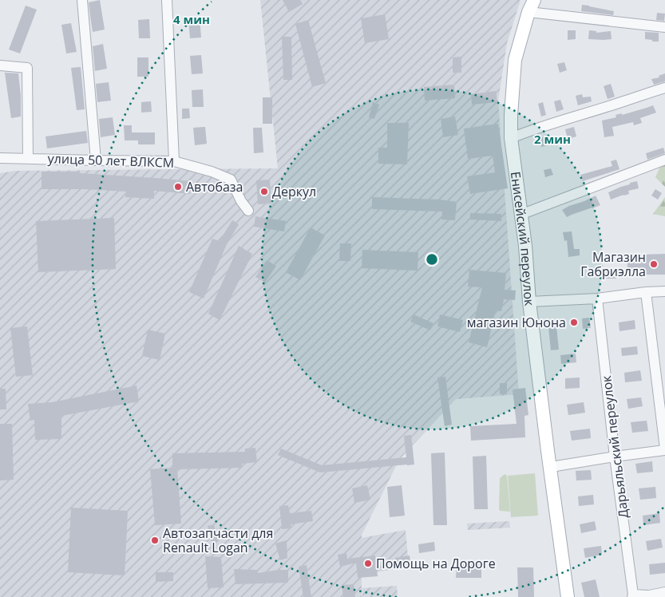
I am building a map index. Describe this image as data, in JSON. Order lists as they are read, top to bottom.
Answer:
{
  "streets": {
    "main road": ["Енисейский переулок"],
    "street": ["улица 50 лет ВЛКСМ", "Дарьяльский переулок"]
  },
  "places": [
    "Автобаза",
    "Деркул",
    "Магазин Габриэлла",
    "магазин Юнона",
    "Автозапчасти для Renault Logan",
    "Помощь на Дороге"
  ],
  "rings": ["4 мин", "2 мин"]
}
